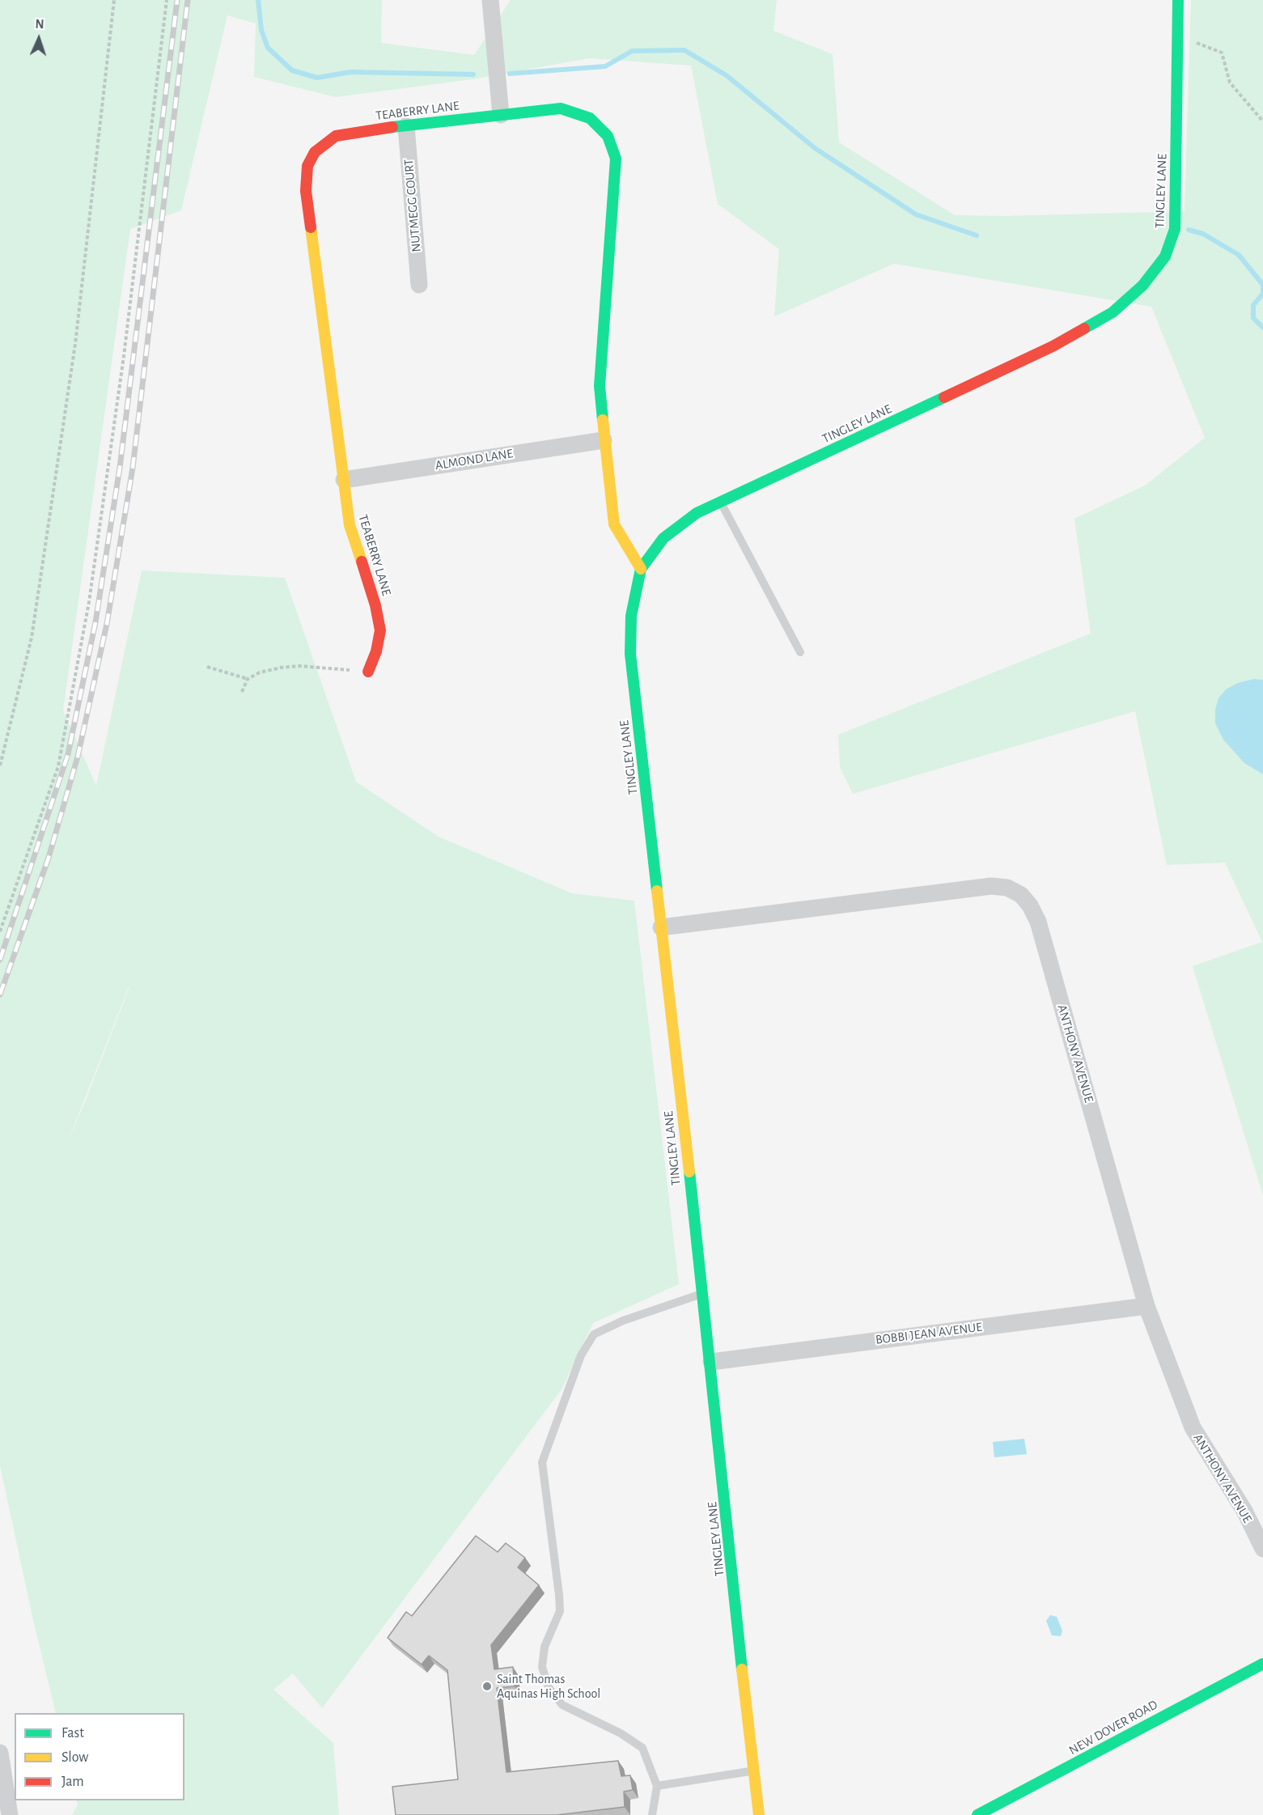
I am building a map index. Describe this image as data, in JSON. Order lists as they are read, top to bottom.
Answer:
{
  "streets": {
    "street": [
      "TEABERRY LANE",
      "TINGLEY LANE",
      "NUTMEGG COURT",
      "ALMOND LANE",
      "ANTHONY AVENUE",
      "BOBBI JEAN AVENUE",
      "NEW DOVER ROAD"
    ]
  },
  "crossings": [
    ["TEABERRY LANE", "TINGLEY LANE"],
    ["TEABERRY LANE", "NUTMEGG COURT"],
    ["TEABERRY LANE", "ALMOND LANE"],
    ["TINGLEY LANE", "ANTHONY AVENUE"],
    ["TINGLEY LANE", "BOBBI JEAN AVENUE"],
    ["ANTHONY AVENUE", "BOBBI JEAN AVENUE"]
  ],
  "places": ["Saint Thomas Aquinas High School"],
  "legend": ["Fast", "Slow", "Jam"],
  "north": "top"
}
